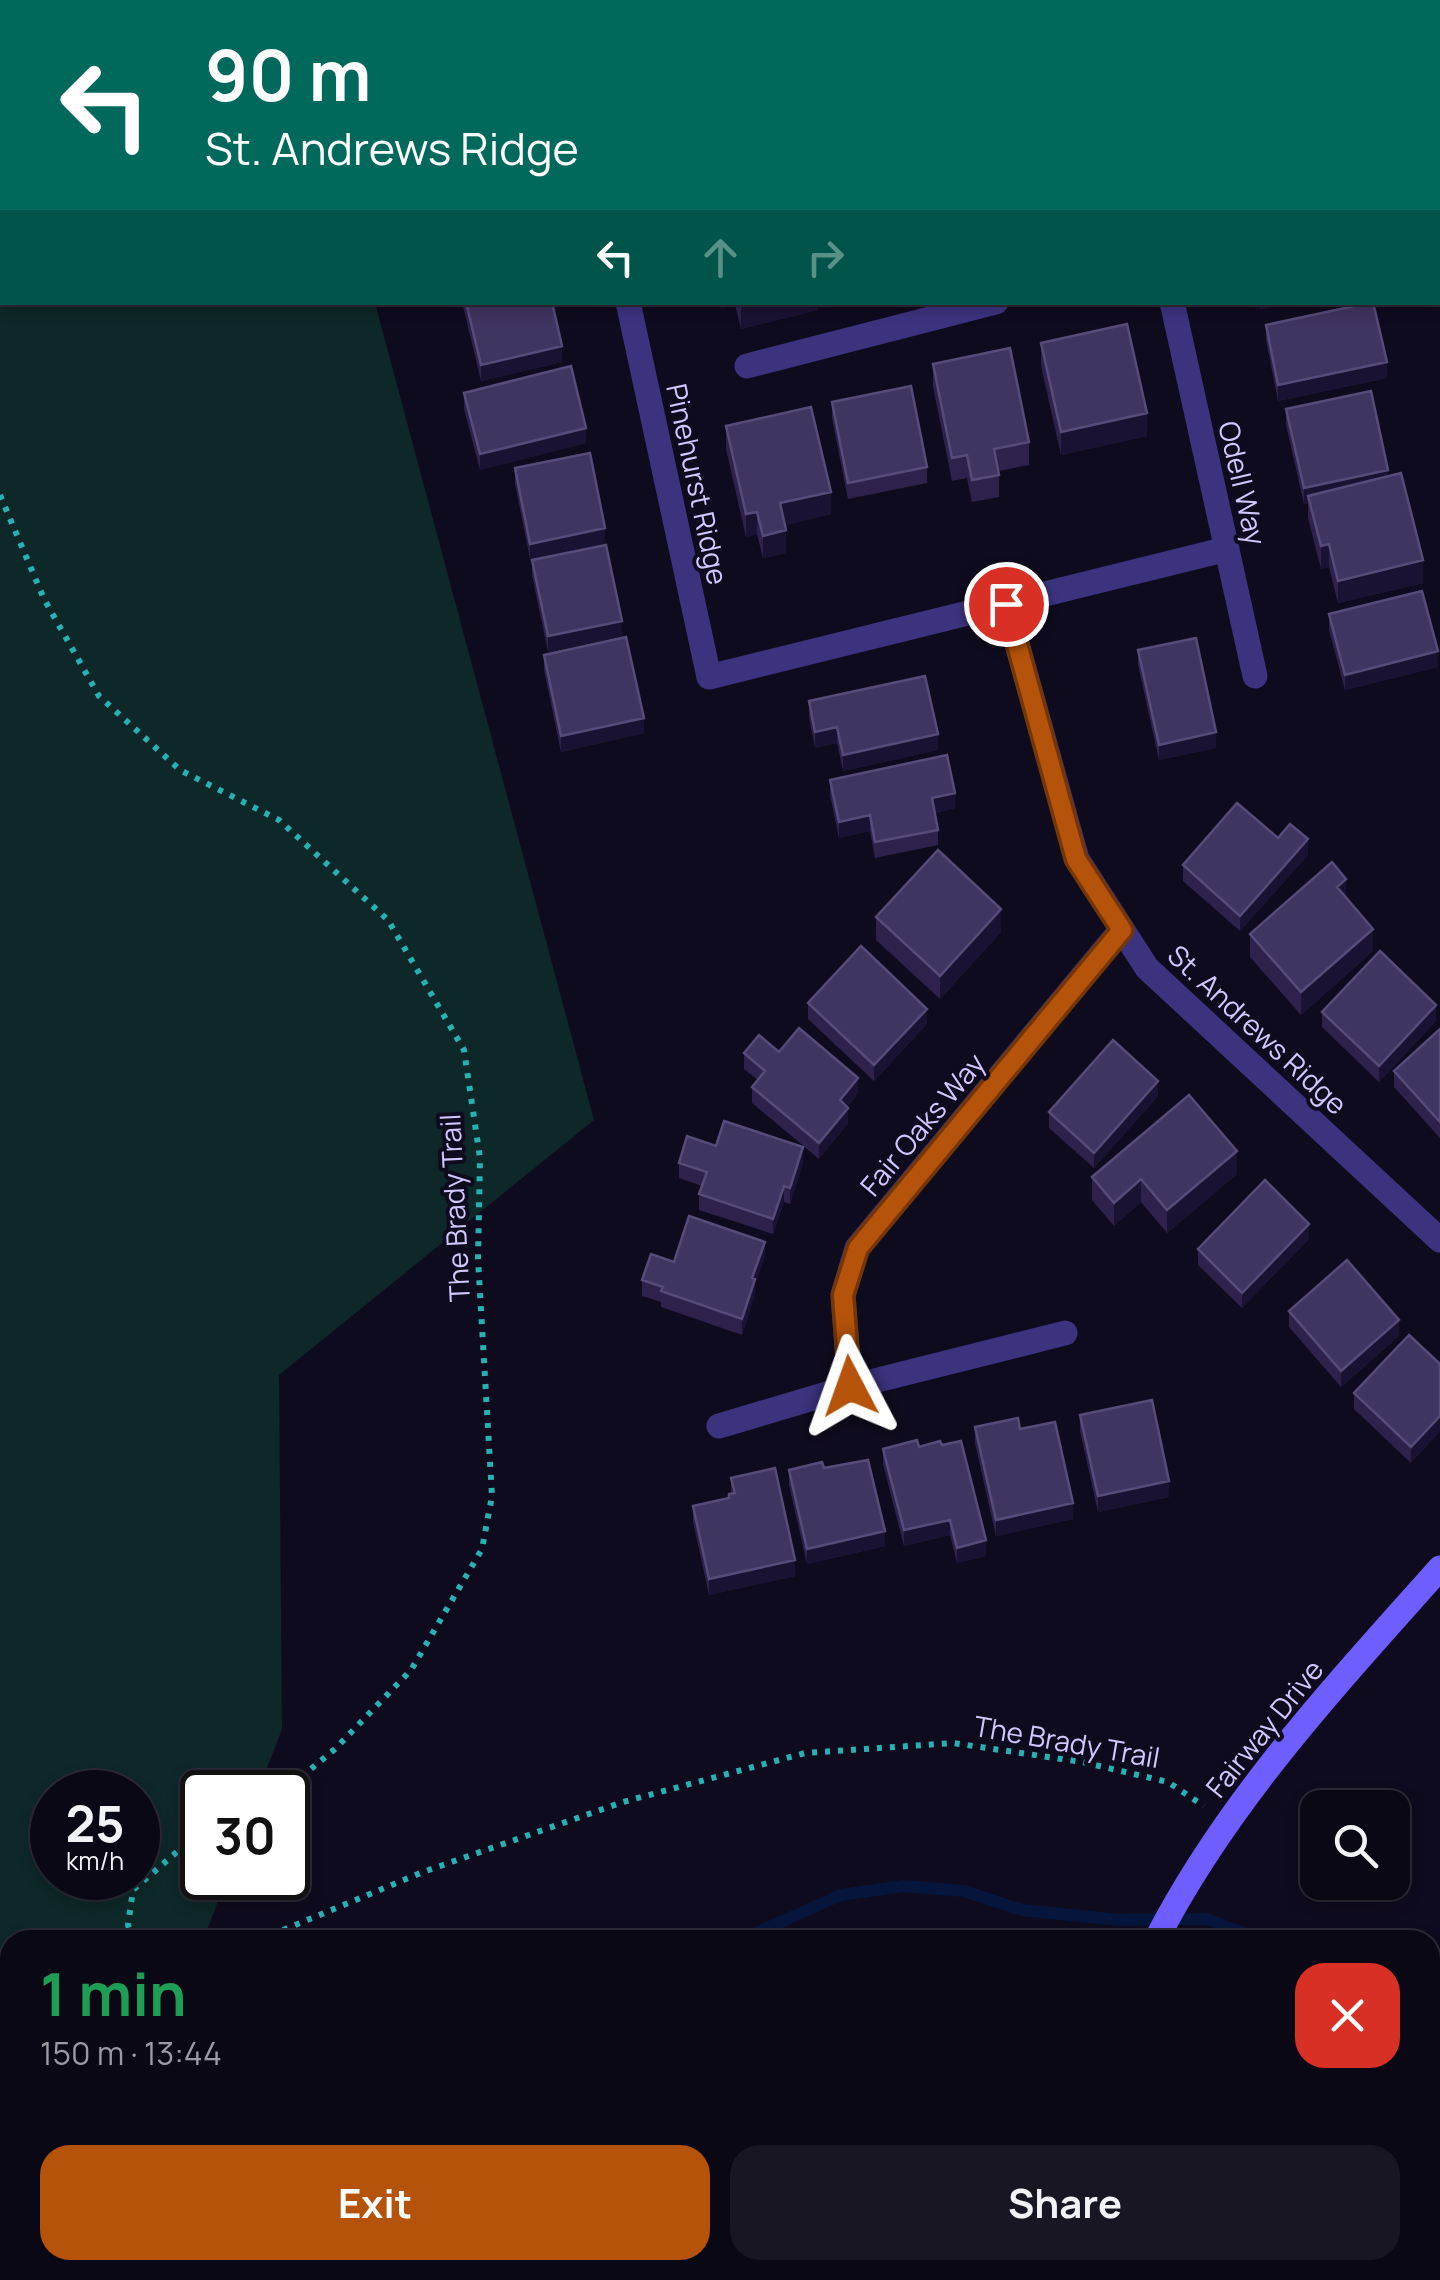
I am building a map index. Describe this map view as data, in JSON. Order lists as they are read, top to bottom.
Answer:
{
  "streets": {
    "street": [
      "Odell Way",
      "Pinehurst Ridge",
      "St. Andrews Ridge",
      "Fair Oaks Way",
      "Fairway Drive"
    ],
    "path": ["The Brady Trail"]
  },
  "crossings": [
    ["Pinehurst Ridge", "St. Andrews Ridge"],
    ["St. Andrews Ridge", "Fair Oaks Way"],
    ["The Brady Trail", "Fairway Drive"]
  ],
  "page": {
    "turn": ["90 m", "St. Andrews Ridge"],
    "speed": "25 km/h",
    "limit": "30",
    "heading": ["1 min", "150 m · 13:44"],
    "buttons": ["Exit", "Share"]
  }
}
